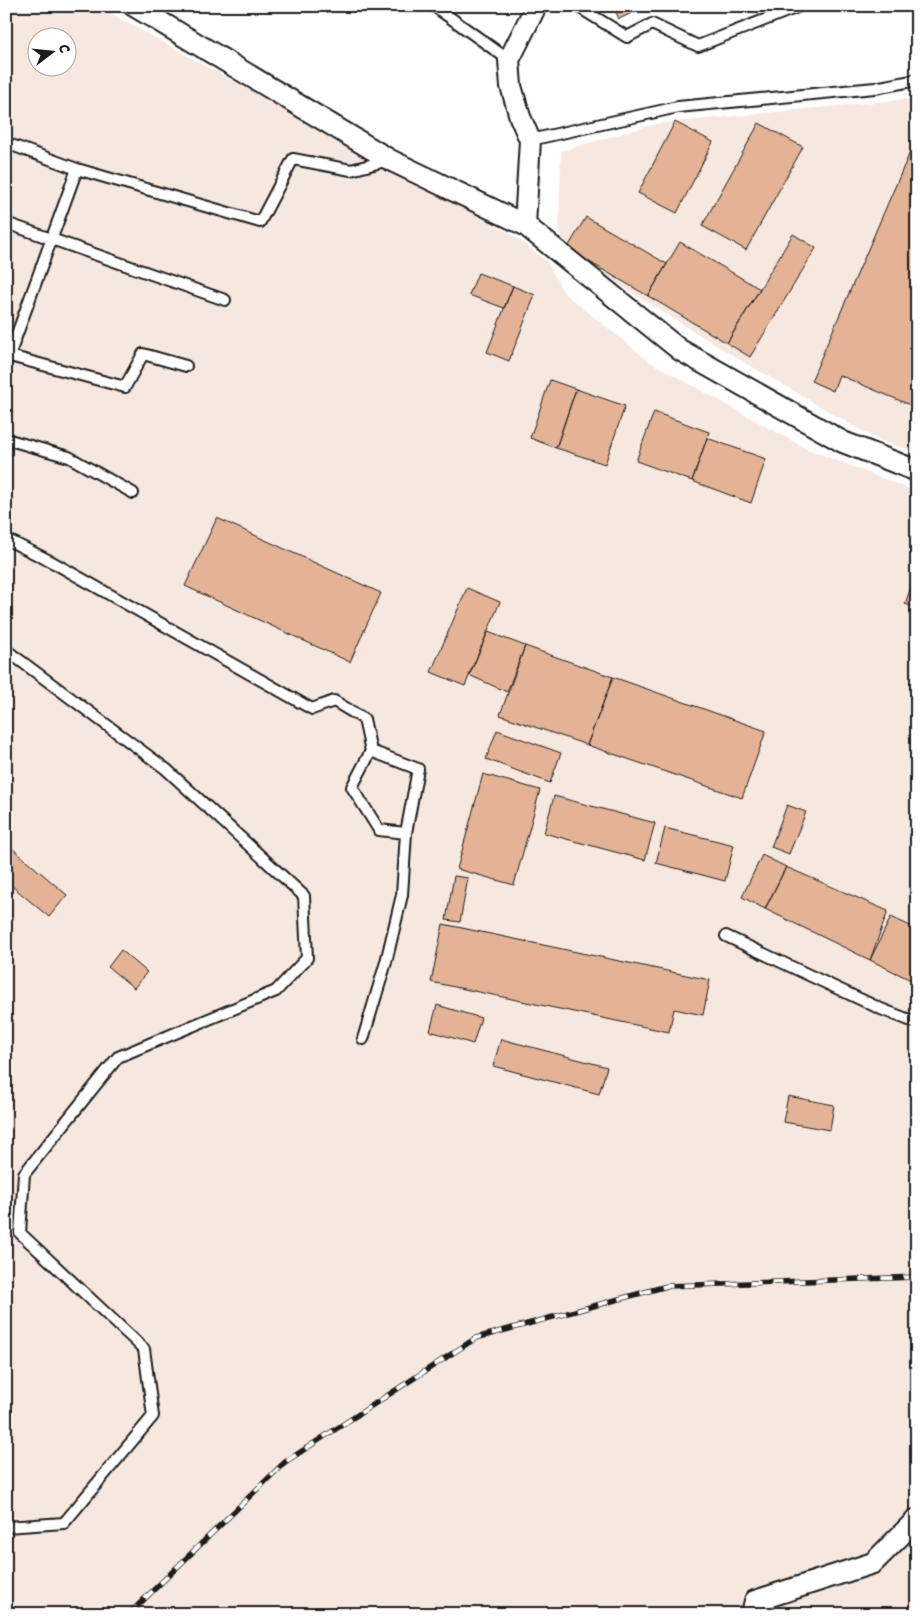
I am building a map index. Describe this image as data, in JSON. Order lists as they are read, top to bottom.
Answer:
{
  "north": "right"
}
